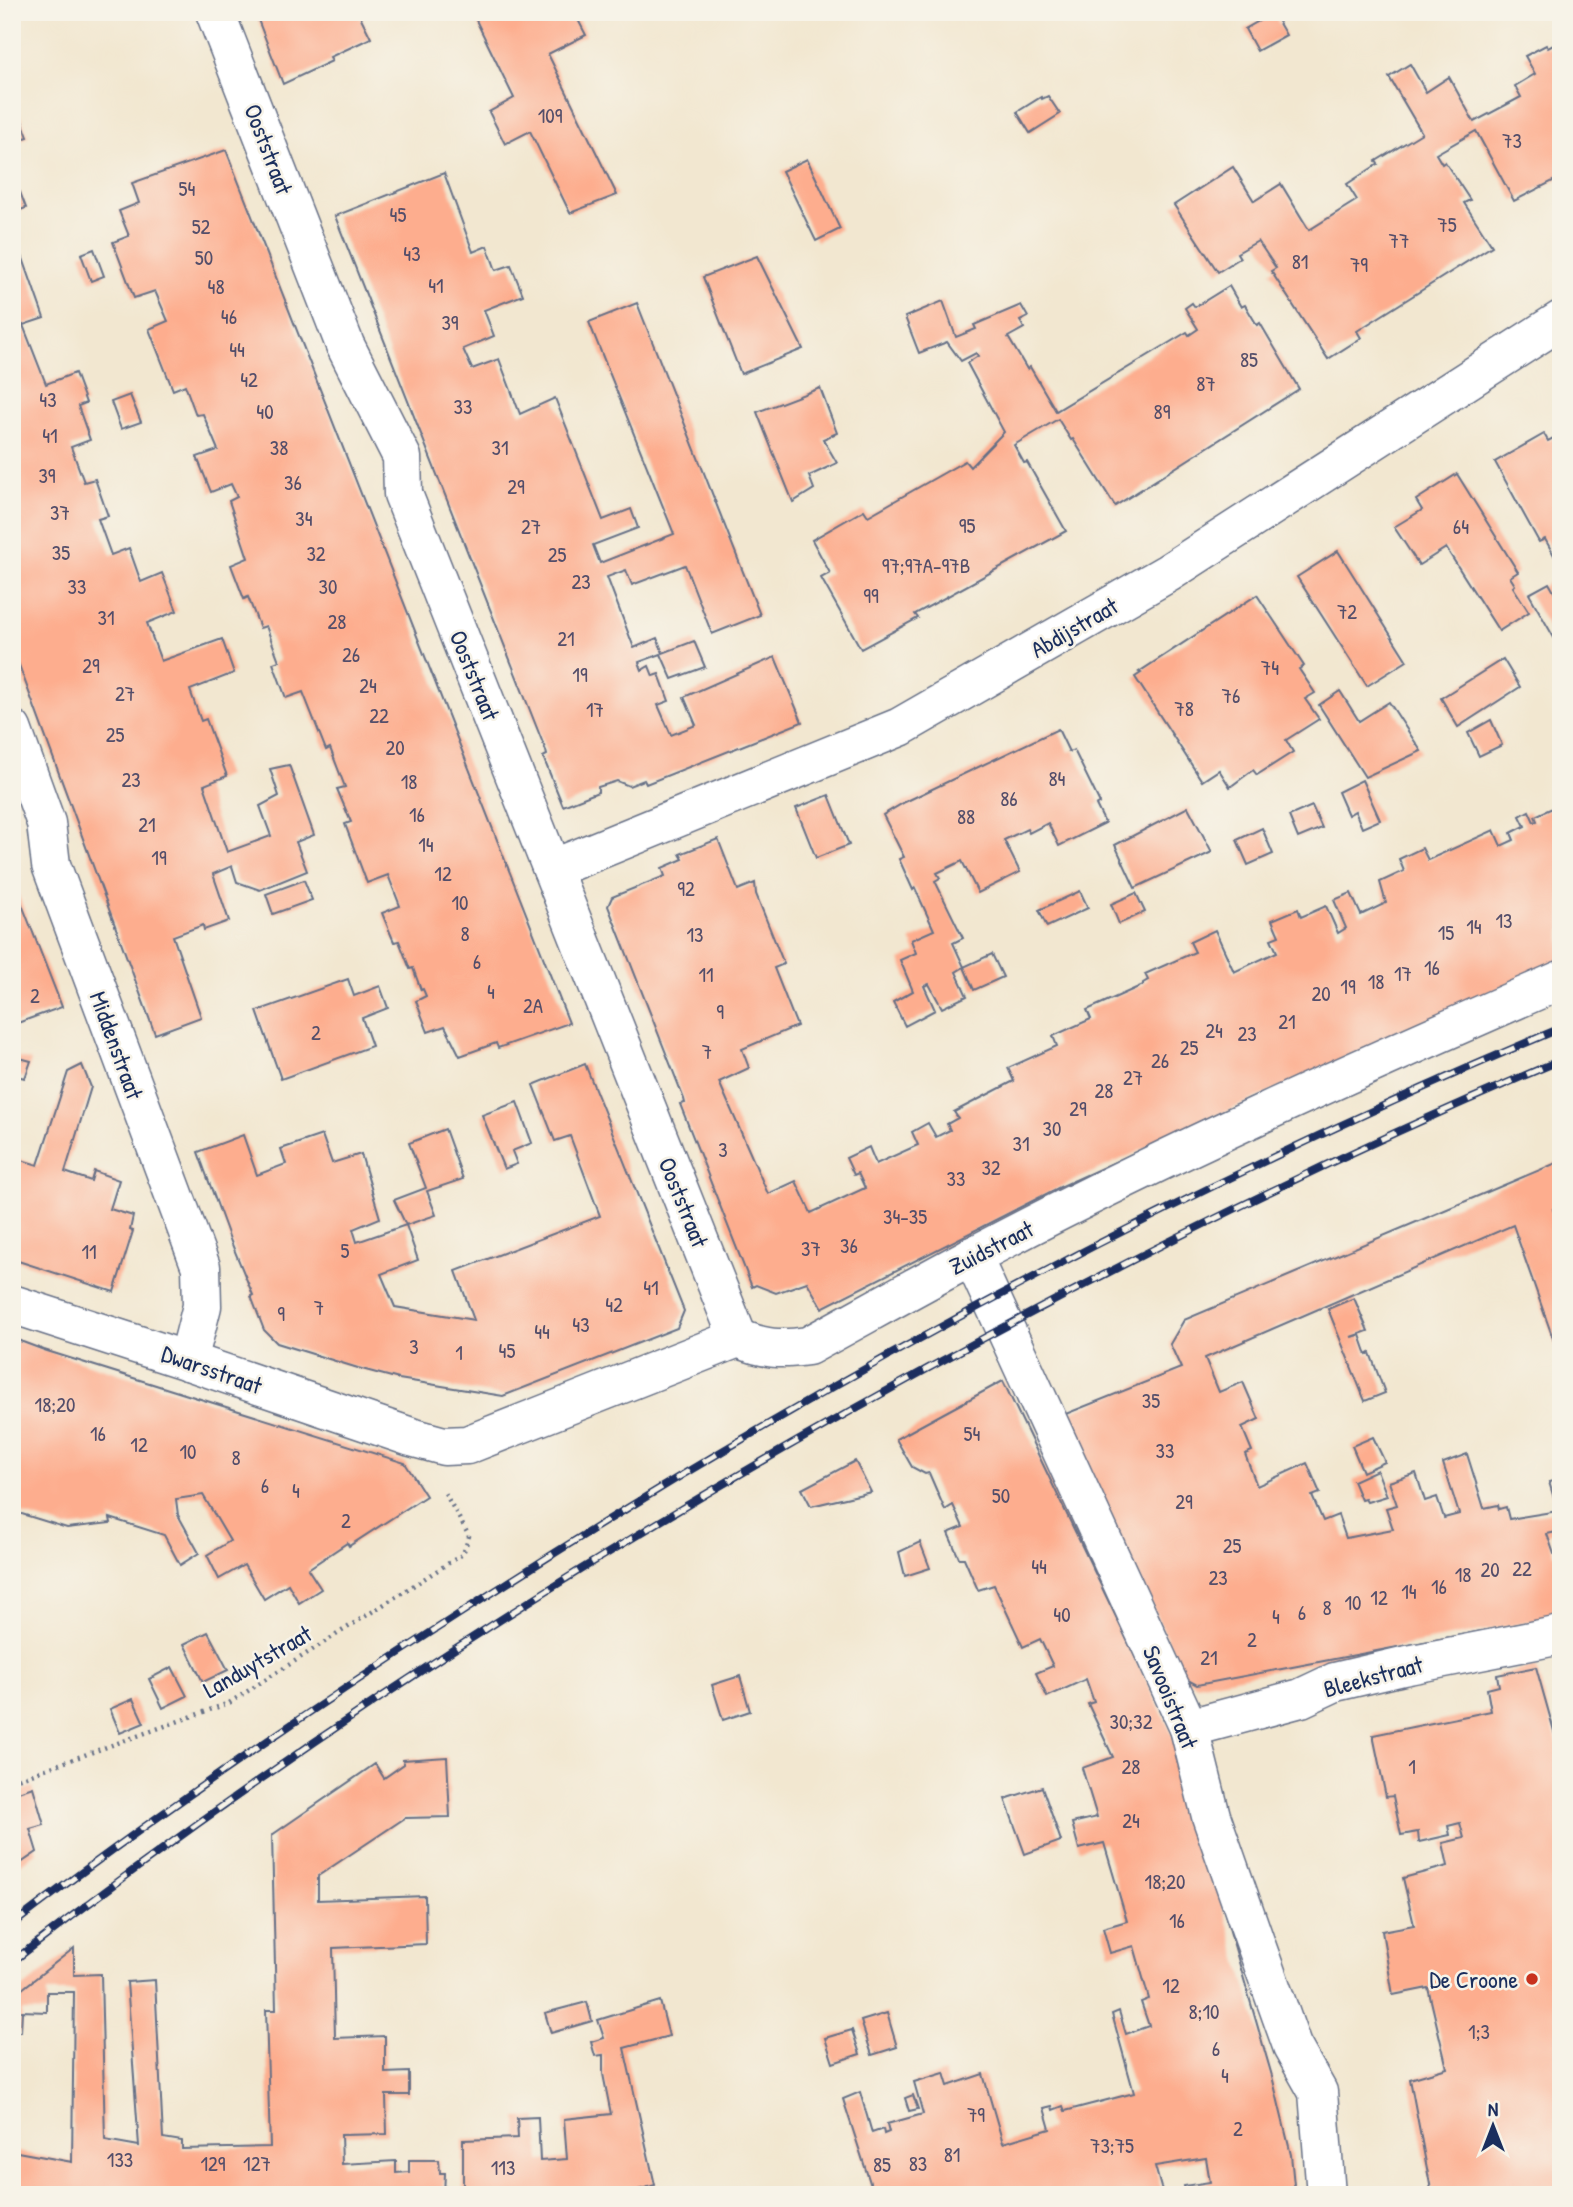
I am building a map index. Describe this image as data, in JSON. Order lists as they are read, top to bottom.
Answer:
{
  "streets": {
    "street": [
      "Ooststraat",
      "Abdijstraat",
      "Middenstraat",
      "Zuidstraat",
      "Dwarsstraat",
      "Bleekstraat",
      "Savooistraat"
    ],
    "path": ["Landuytstraat"]
  },
  "crossings": [
    ["Ooststraat", "Abdijstraat"],
    ["Ooststraat", "Zuidstraat"],
    ["Ooststraat", "Dwarsstraat"],
    ["Middenstraat", "Dwarsstraat"],
    ["Zuidstraat", "Dwarsstraat"],
    ["Zuidstraat", "Savooistraat"],
    ["Bleekstraat", "Savooistraat"]
  ],
  "places": ["De Croone"],
  "house_numbers": [
    "109",
    "73",
    "54",
    "45",
    "75",
    "52",
    "77",
    "43",
    "50",
    "81",
    "79",
    "41",
    "48",
    "46",
    "39",
    "44",
    "85",
    "42",
    "87",
    "43",
    "33",
    "40",
    "89",
    "41",
    "38",
    "31",
    "39",
    "36",
    "29",
    "37",
    "34",
    "95",
    "27",
    "64",
    "35",
    "32",
    "25",
    "97;97A-97B",
    "23",
    "33",
    "30",
    "99",
    "72",
    "31",
    "28",
    "21",
    "26",
    "29",
    "74",
    "19",
    "24",
    "27",
    "76",
    "78",
    "17",
    "22",
    "25",
    "20",
    "84",
    "23",
    "18",
    "86",
    "16",
    "88",
    "21",
    "14",
    "19",
    "12",
    "92",
    "10",
    "13",
    "14",
    "15",
    "8",
    "13",
    "6",
    "16",
    "17",
    "11",
    "18",
    "19",
    "4",
    "20",
    "2",
    "2A",
    "9",
    "21",
    "24",
    "2",
    "23",
    "25",
    "7",
    "26",
    "27",
    "28",
    "29",
    "30",
    "31",
    "3",
    "32",
    "33",
    "34-35",
    "36",
    "37",
    "5",
    "11",
    "41",
    "42",
    "7",
    "9",
    "43",
    "44",
    "3",
    "45",
    "1",
    "35",
    "18;20",
    "16",
    "54",
    "12",
    "33",
    "10",
    "8",
    "6",
    "4",
    "50",
    "29",
    "2",
    "25",
    "44",
    "22",
    "20",
    "18",
    "23",
    "16",
    "14",
    "12",
    "10",
    "8",
    "6",
    "40",
    "4",
    "2",
    "21",
    "30;32",
    "28",
    "1",
    "24",
    "18;20",
    "16",
    "12",
    "8;10",
    "1;3",
    "6",
    "4",
    "79",
    "2",
    "73;75",
    "81",
    "133",
    "129",
    "127",
    "83",
    "85",
    "113"
  ],
  "north": "top"
}
